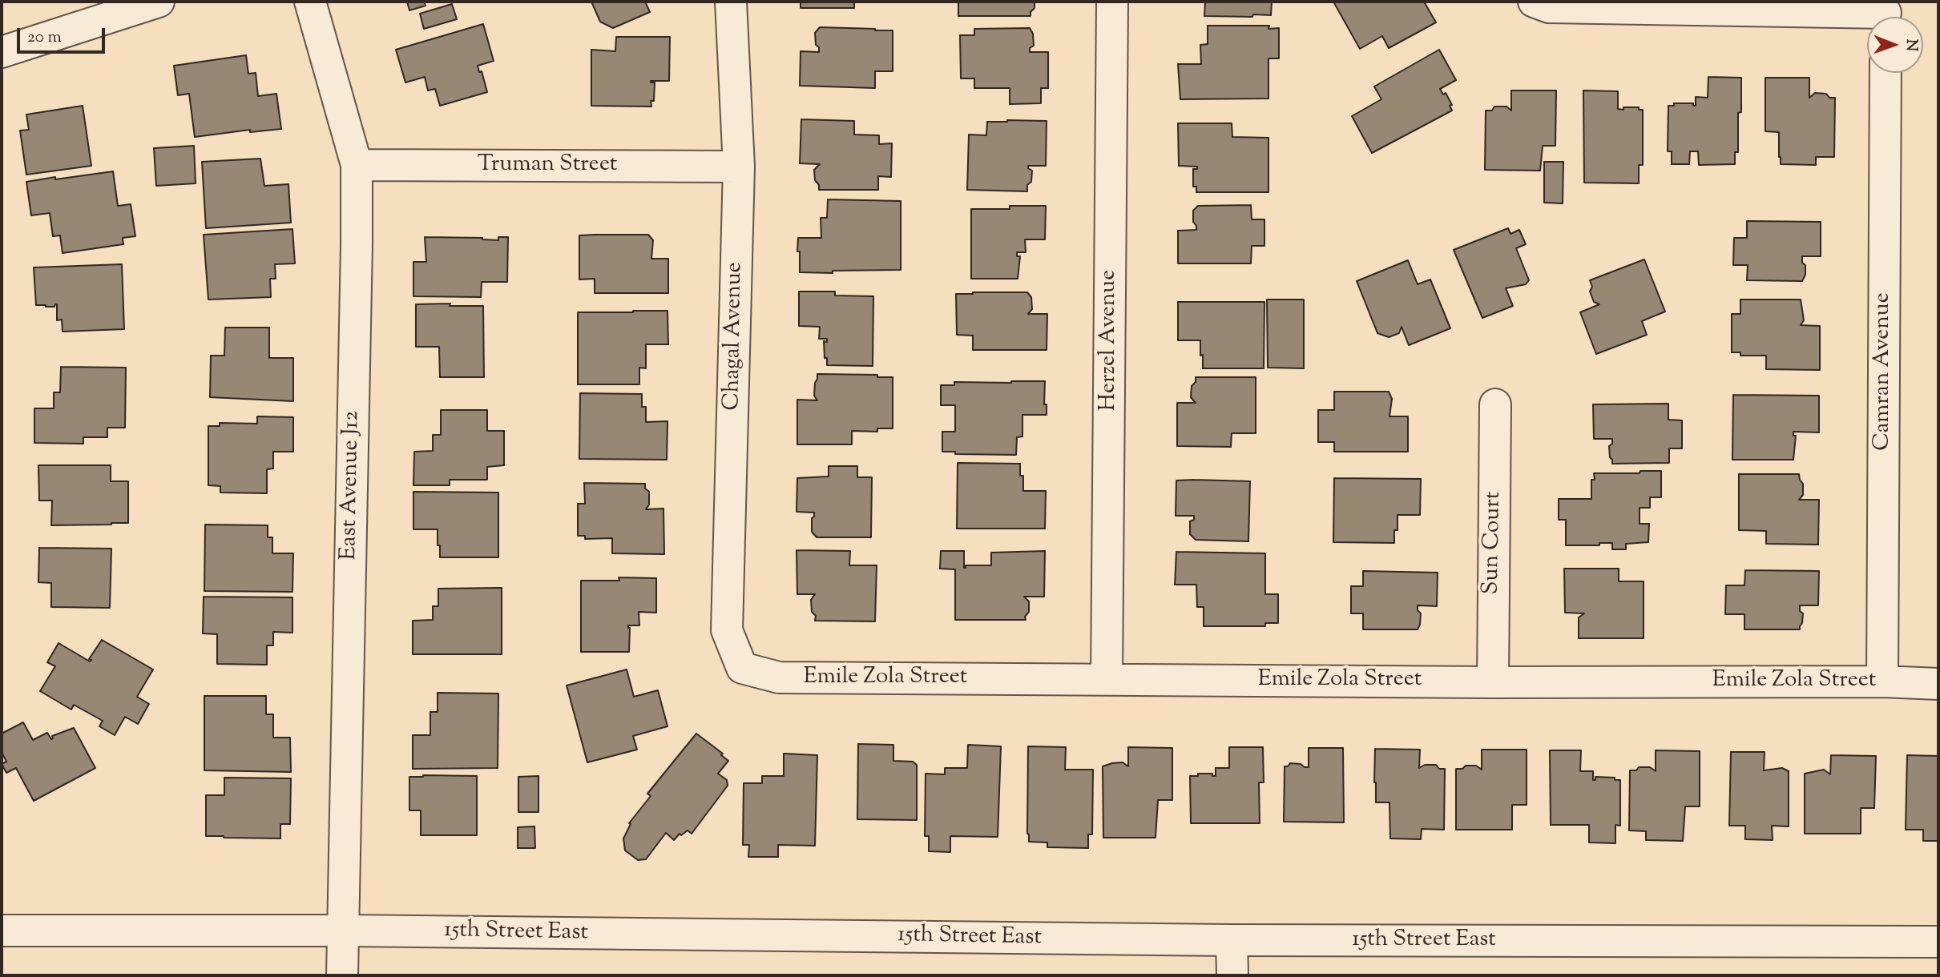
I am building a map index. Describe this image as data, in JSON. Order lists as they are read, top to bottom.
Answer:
{
  "streets": {
    "street": [
      "Truman Street",
      "Chagal Avenue",
      "Herzel Avenue",
      "Camran Avenue",
      "East Avenue J12",
      "Sun Court",
      "Emile Zola Street",
      "15th Street East"
    ]
  },
  "crossings": [
    ["Truman Street", "Chagal Avenue"],
    ["Truman Street", "East Avenue J12"],
    ["Chagal Avenue", "Emile Zola Street"],
    ["Herzel Avenue", "Emile Zola Street"],
    ["Camran Avenue", "Emile Zola Street"],
    ["East Avenue J12", "15th Street East"],
    ["Sun Court", "Emile Zola Street"]
  ],
  "scale_bar": "20 m",
  "north": "right"
}
